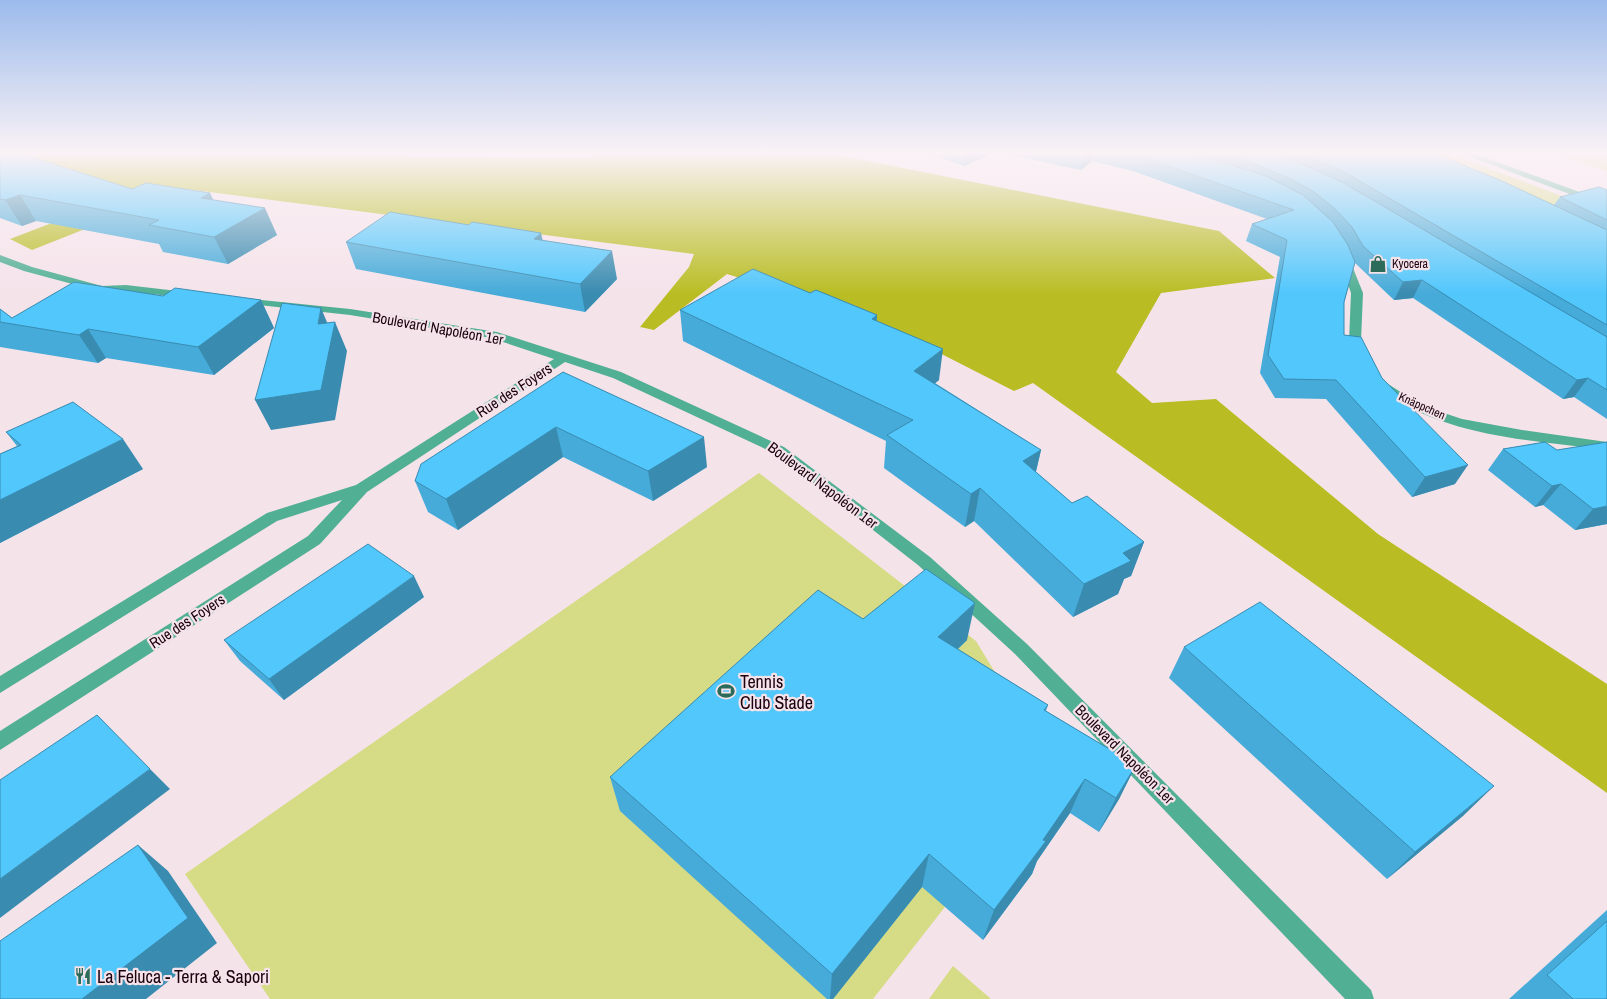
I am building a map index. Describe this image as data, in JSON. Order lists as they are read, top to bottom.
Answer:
{
  "streets": {
    "street": ["Boulevard Napoléon 1er", "Rue des Foyers", "Knäppchen"]
  },
  "crossings": [
    ["Boulevard Napoléon 1er", "Rue des Foyers"]
  ],
  "places": {
    "shop": ["Kyocera"],
    "sports": ["Tennis Club Stade"],
    "restaurant": ["La Feluca - Terra & Sapori"]
  }
}
